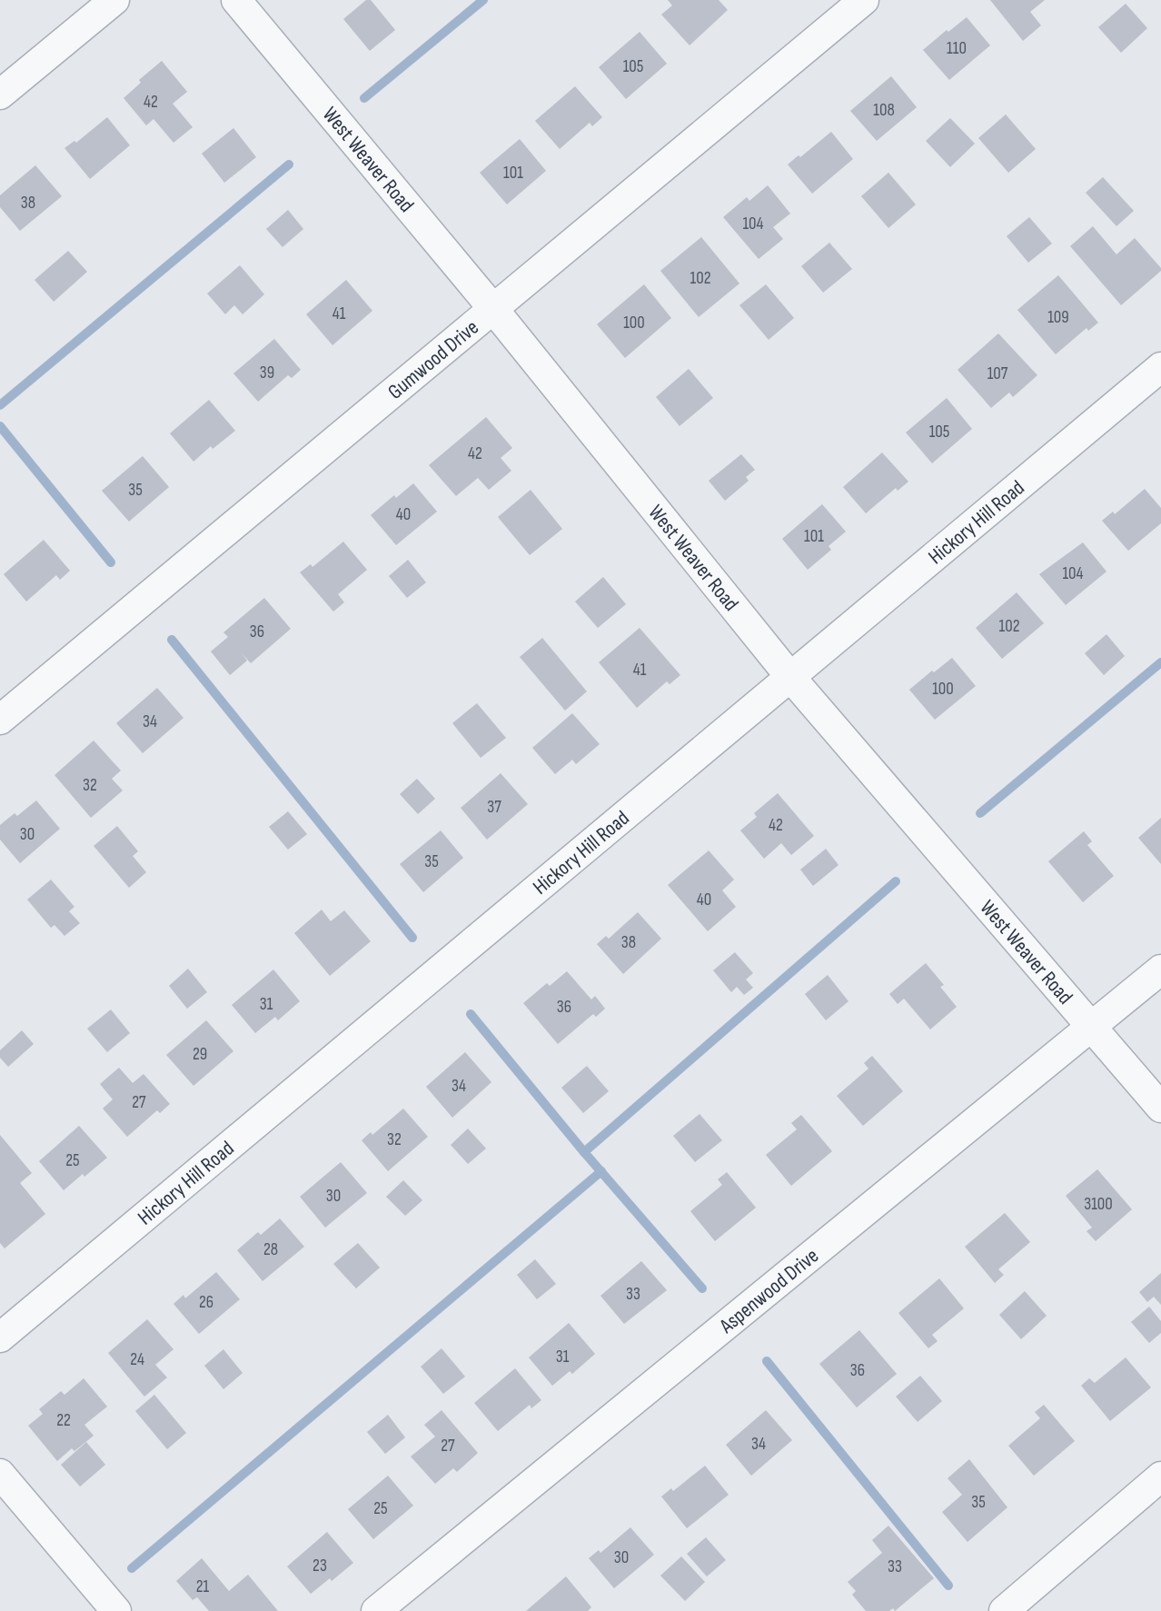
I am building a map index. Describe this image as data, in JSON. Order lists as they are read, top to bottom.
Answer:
{
  "streets": {
    "street": [
      "West Weaver Road",
      "Gumwood Drive",
      "Hickory Hill Road",
      "Aspenwood Drive"
    ]
  },
  "crossings": [
    ["West Weaver Road", "Gumwood Drive"],
    ["West Weaver Road", "Hickory Hill Road"],
    ["West Weaver Road", "Aspenwood Drive"]
  ],
  "house_numbers": [
    "110",
    "105",
    "42",
    "108",
    "101",
    "38",
    "104",
    "102",
    "41",
    "109",
    "100",
    "39",
    "107",
    "105",
    "42",
    "35",
    "40",
    "101",
    "104",
    "102",
    "36",
    "41",
    "100",
    "34",
    "32",
    "37",
    "42",
    "30",
    "35",
    "40",
    "38",
    "31",
    "36",
    "29",
    "34",
    "27",
    "32",
    "25",
    "30",
    "3100",
    "28",
    "33",
    "26",
    "31",
    "24",
    "36",
    "22",
    "34",
    "27",
    "35",
    "25",
    "30",
    "23",
    "33",
    "21"
  ]
}
